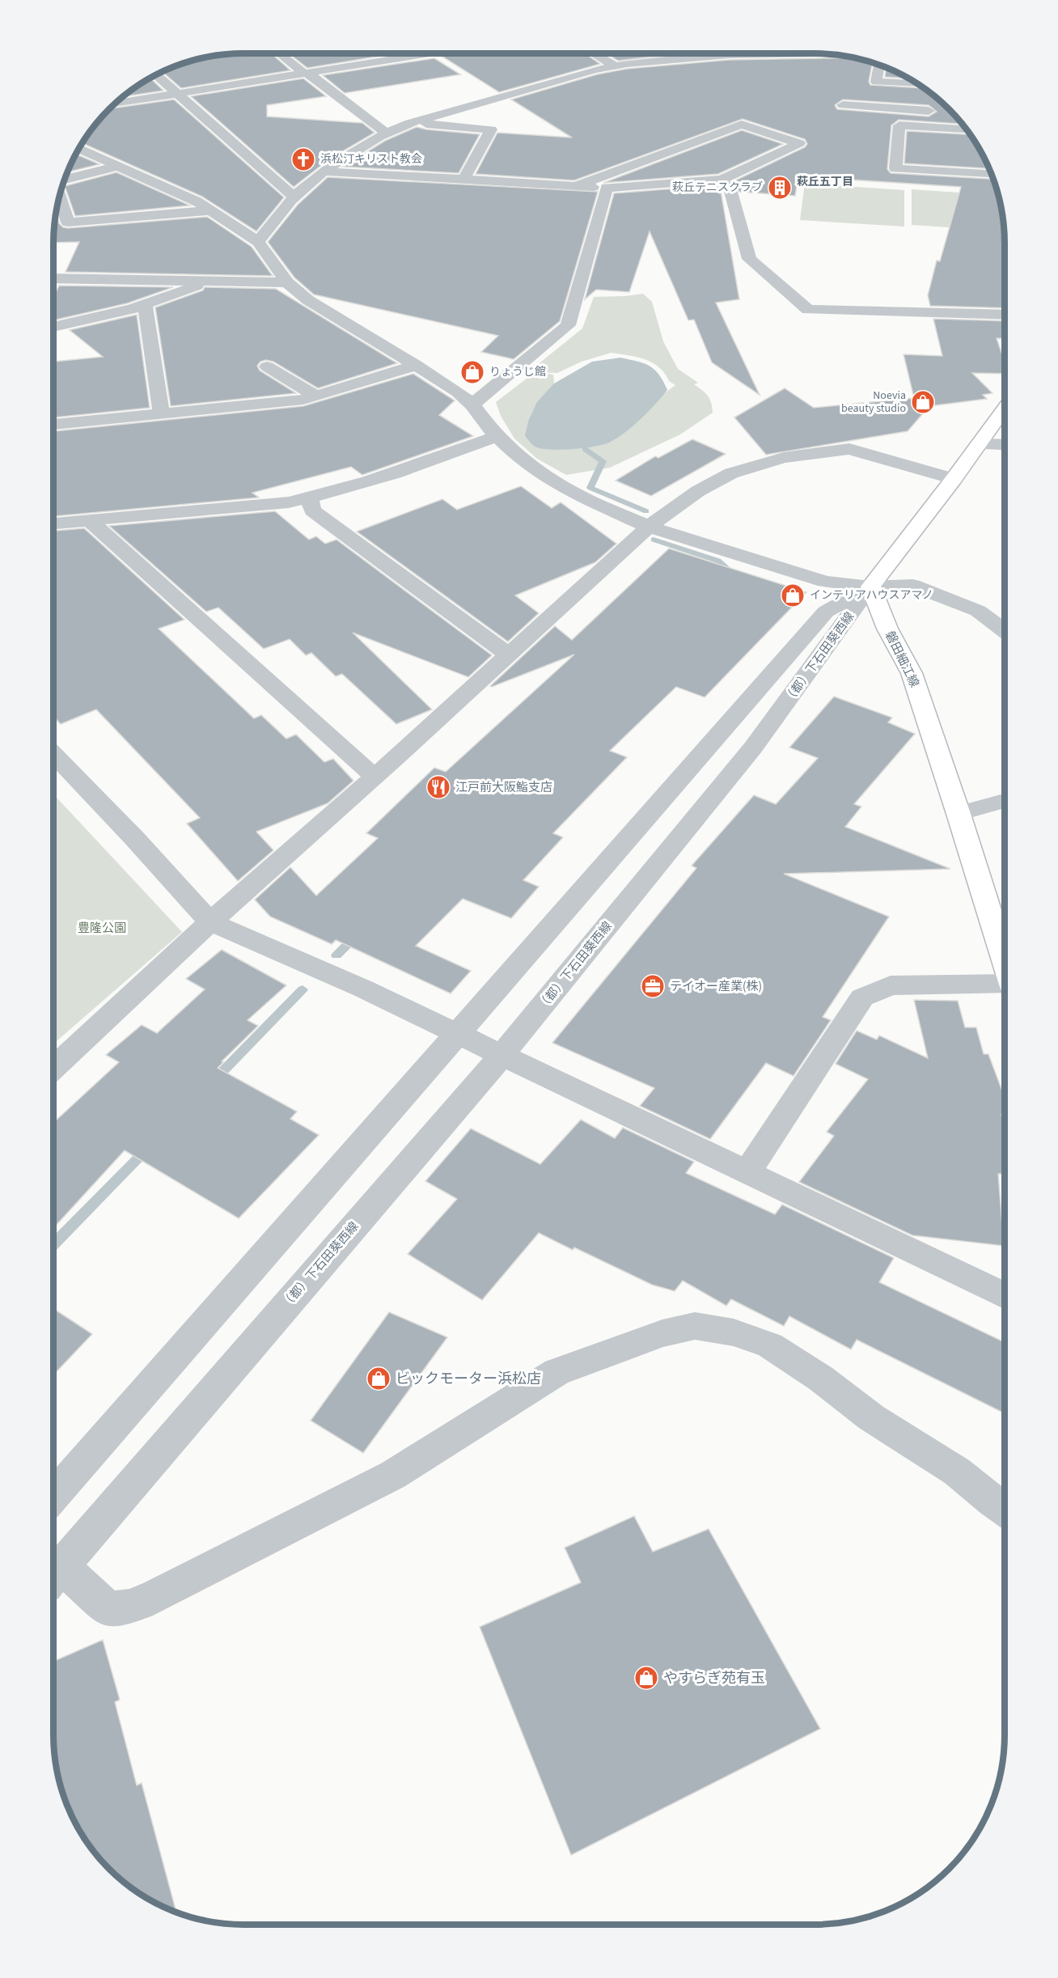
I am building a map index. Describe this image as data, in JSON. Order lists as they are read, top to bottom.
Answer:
{
  "streets": {
    "main road": ["磐田細江線"],
    "street": ["（都）下石田葵西線"]
  },
  "crossings": [
    ["（都）下石田葵西線", "磐田細江線"]
  ],
  "districts": ["萩丘五丁目"],
  "parks": ["豊隆公園"],
  "places": {
    "church": ["浜松汀キリスト教会"],
    "building": ["萩丘テニスクラブ"],
    "shop": [
      "りょうじ館",
      "Noevia beauty studio",
      "インテリアハウスアマノ",
      "ビックモーター浜松店",
      "やすらぎ苑有玉"
    ],
    "restaurant": ["江戸前大阪鮨支店"],
    "office": ["テイオー産業(株)"]
  }
}
